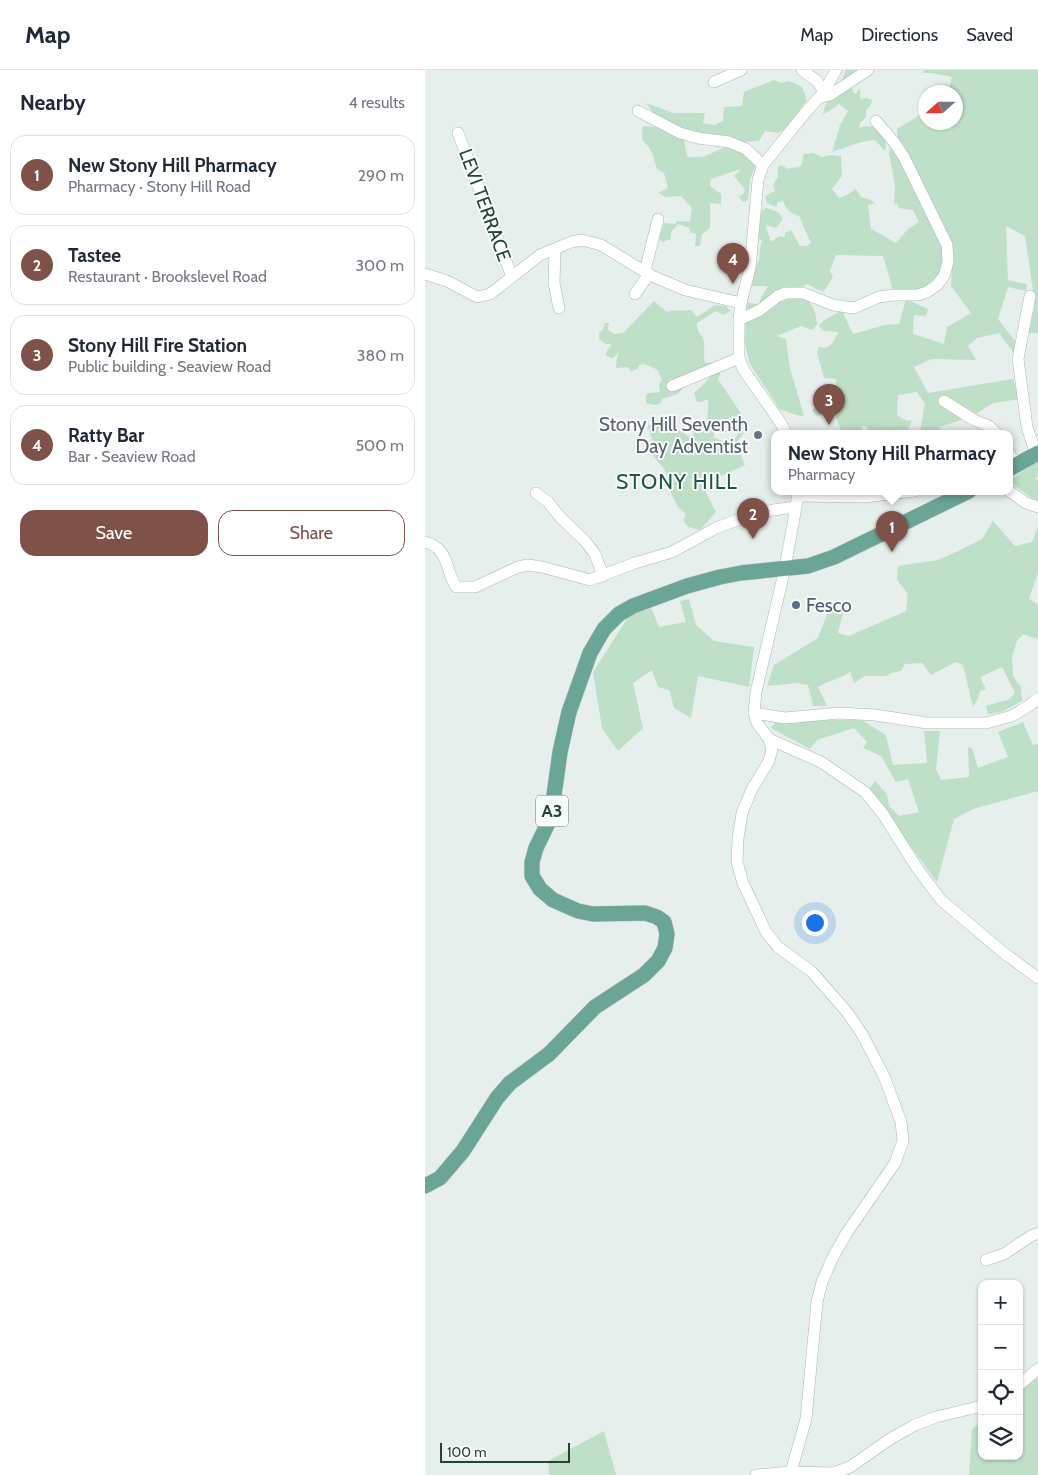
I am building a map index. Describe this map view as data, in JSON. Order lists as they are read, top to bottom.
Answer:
{
  "streets": {
    "main road": ["A3"],
    "street": ["LEVI TERRACE"]
  },
  "districts": ["STONY HILL"],
  "places": ["Stony Hill Seventh Day Adventist", "Fesco"],
  "scale_bar": "100 m",
  "north": "left",
  "page": {
    "header": "Map",
    "nav": ["Map", "Directions", "Saved"],
    "heading": ["Nearby", "4 results"],
    "list": [
      {
        "mark": "1",
        "name": "New Stony Hill Pharmacy",
        "note": "Pharmacy · Stony Hill Road",
        "value": "290 m"
      },
      {
        "mark": "2",
        "name": "Tastee",
        "note": "Restaurant · Brookslevel Road",
        "value": "300 m"
      },
      {
        "mark": "3",
        "name": "Stony Hill Fire Station",
        "note": "Public building · Seaview Road",
        "value": "380 m"
      },
      {
        "mark": "4",
        "name": "Ratty Bar",
        "note": "Bar · Seaview Road",
        "value": "500 m"
      }
    ],
    "pins": [
      "4",
      "3",
      "2",
      "1"
    ],
    "popup": ["New Stony Hill Pharmacy", "Pharmacy"],
    "buttons": ["Save", "Share"],
    "map_buttons": ["+", "−"],
    "scale": "100 m"
  }
}
